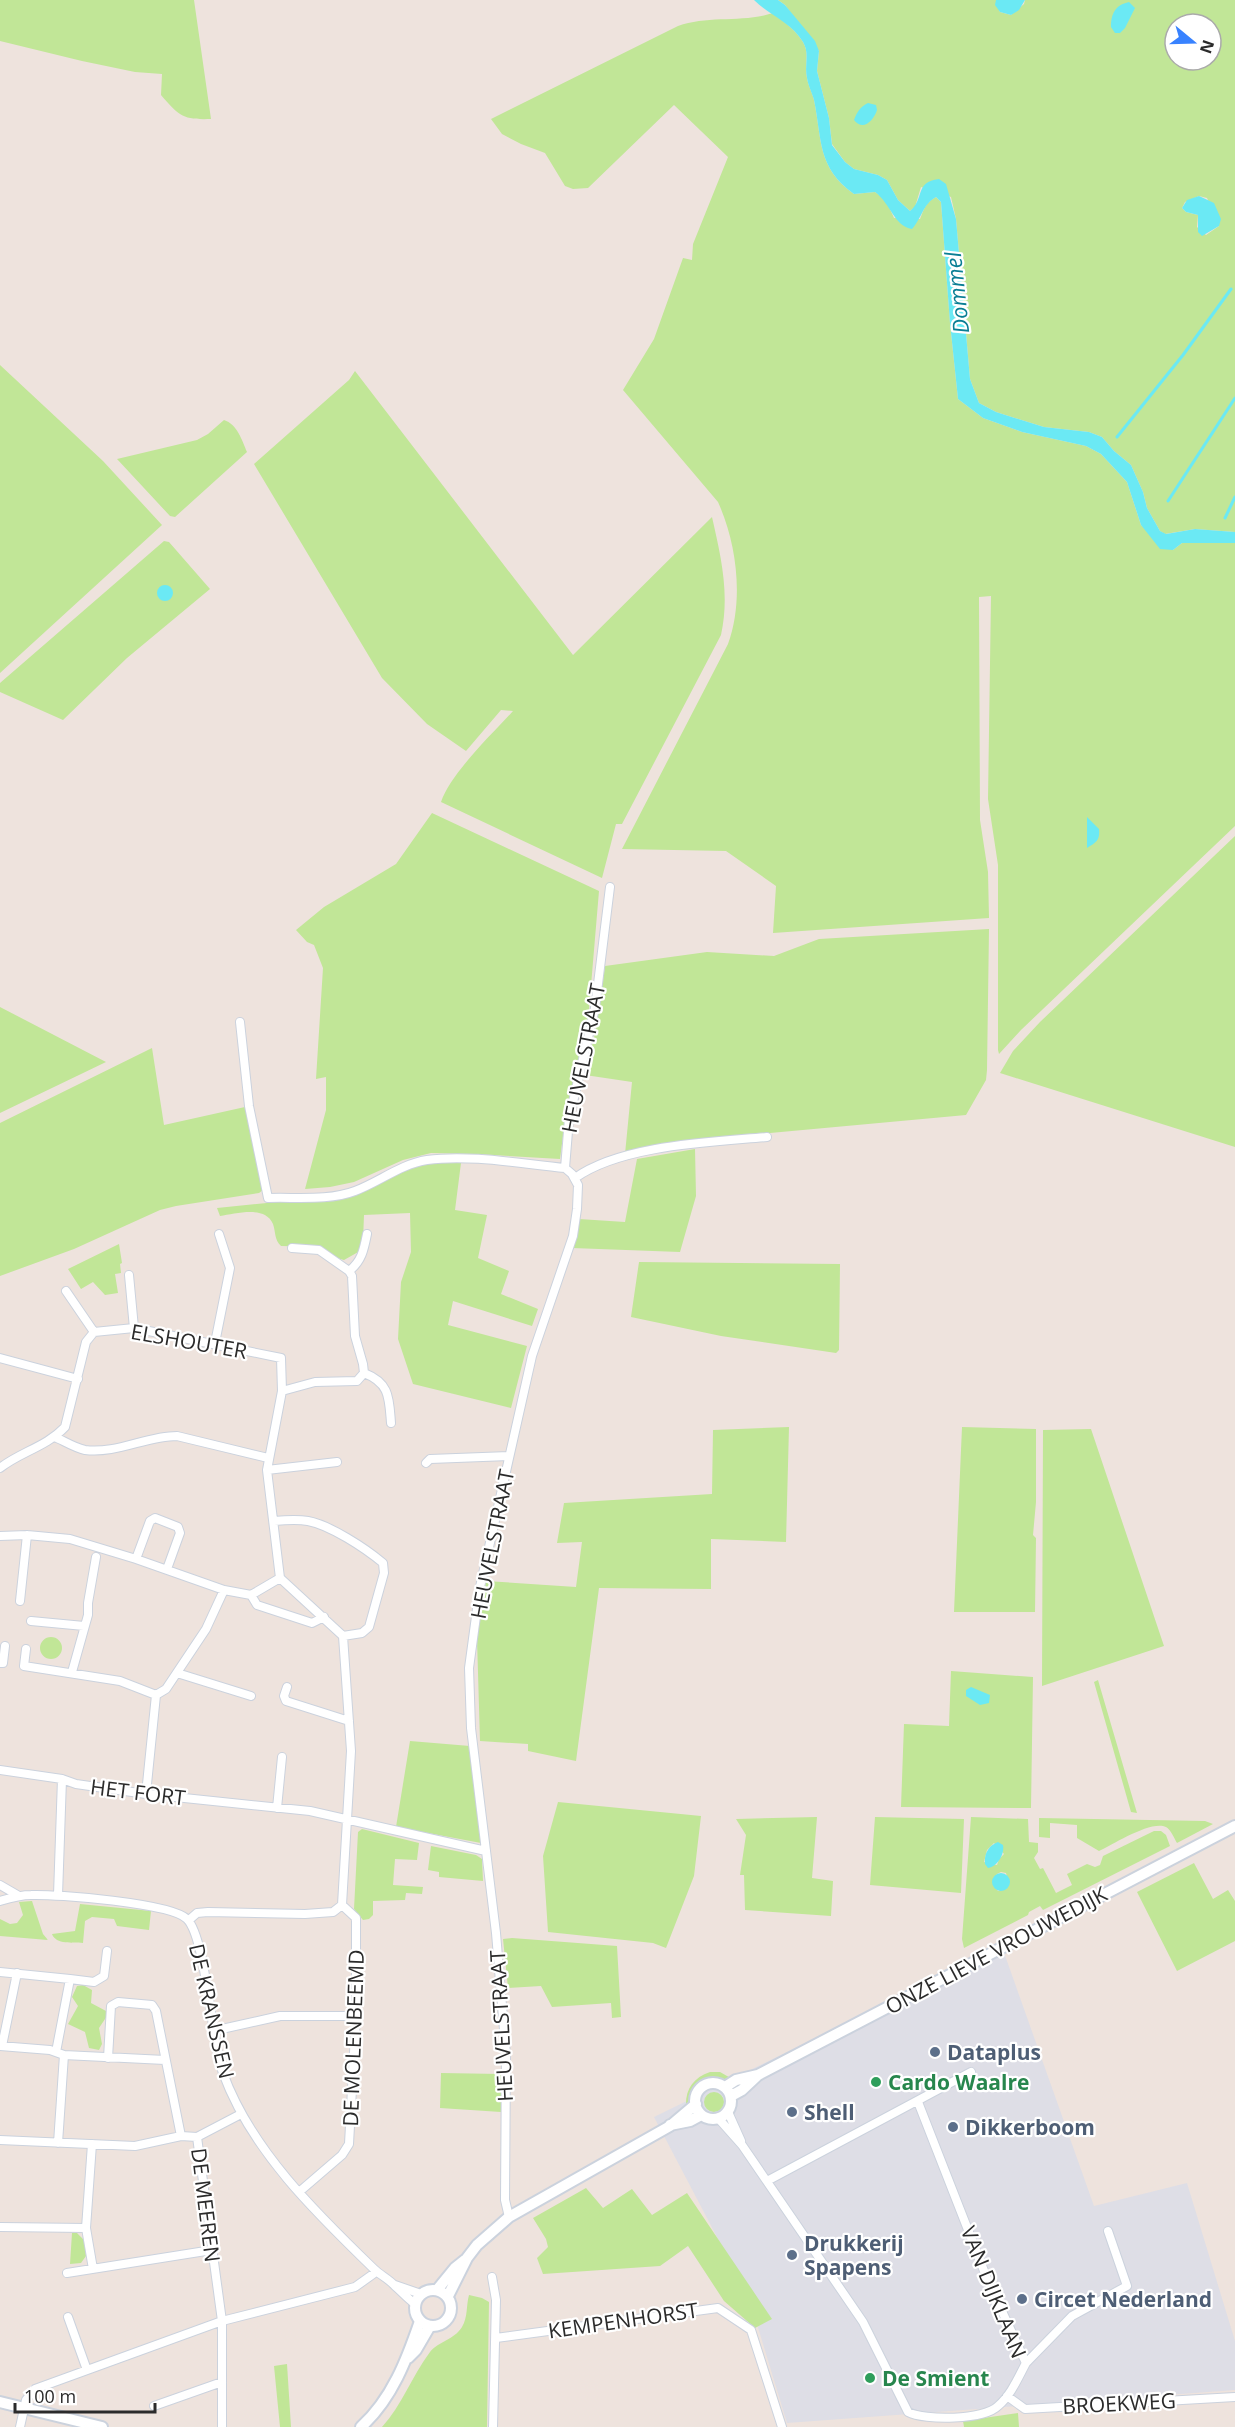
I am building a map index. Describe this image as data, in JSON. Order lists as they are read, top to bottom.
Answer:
{
  "streets": {
    "main road": ["ONZE LIEVE VROUWEDIJK"],
    "street": [
      "HEUVELSTRAAT",
      "ELSHOUTER",
      "HET FORT",
      "DE KRANSSEN",
      "DE MOLENBEEMD",
      "DE MEEREN",
      "VAN DIJKLAAN",
      "KEMPENHORST",
      "BROEKWEG"
    ]
  },
  "crossings": [
    ["HEUVELSTRAAT", "HET FORT"],
    ["ONZE LIEVE VROUWEDIJK", "VAN DIJKLAAN"],
    ["DE KRANSSEN", "DE MOLENBEEMD"],
    ["DE KRANSSEN", "DE MEEREN"],
    ["VAN DIJKLAAN", "BROEKWEG"]
  ],
  "water": ["Dommel"],
  "places": [
    "Dataplus",
    "Cardo Waalre",
    "Shell",
    "Dikkerboom",
    "Drukkerij Spapens",
    "Circet Nederland",
    "De Smient"
  ],
  "scale_bar": "100 m",
  "north": "right"
}
